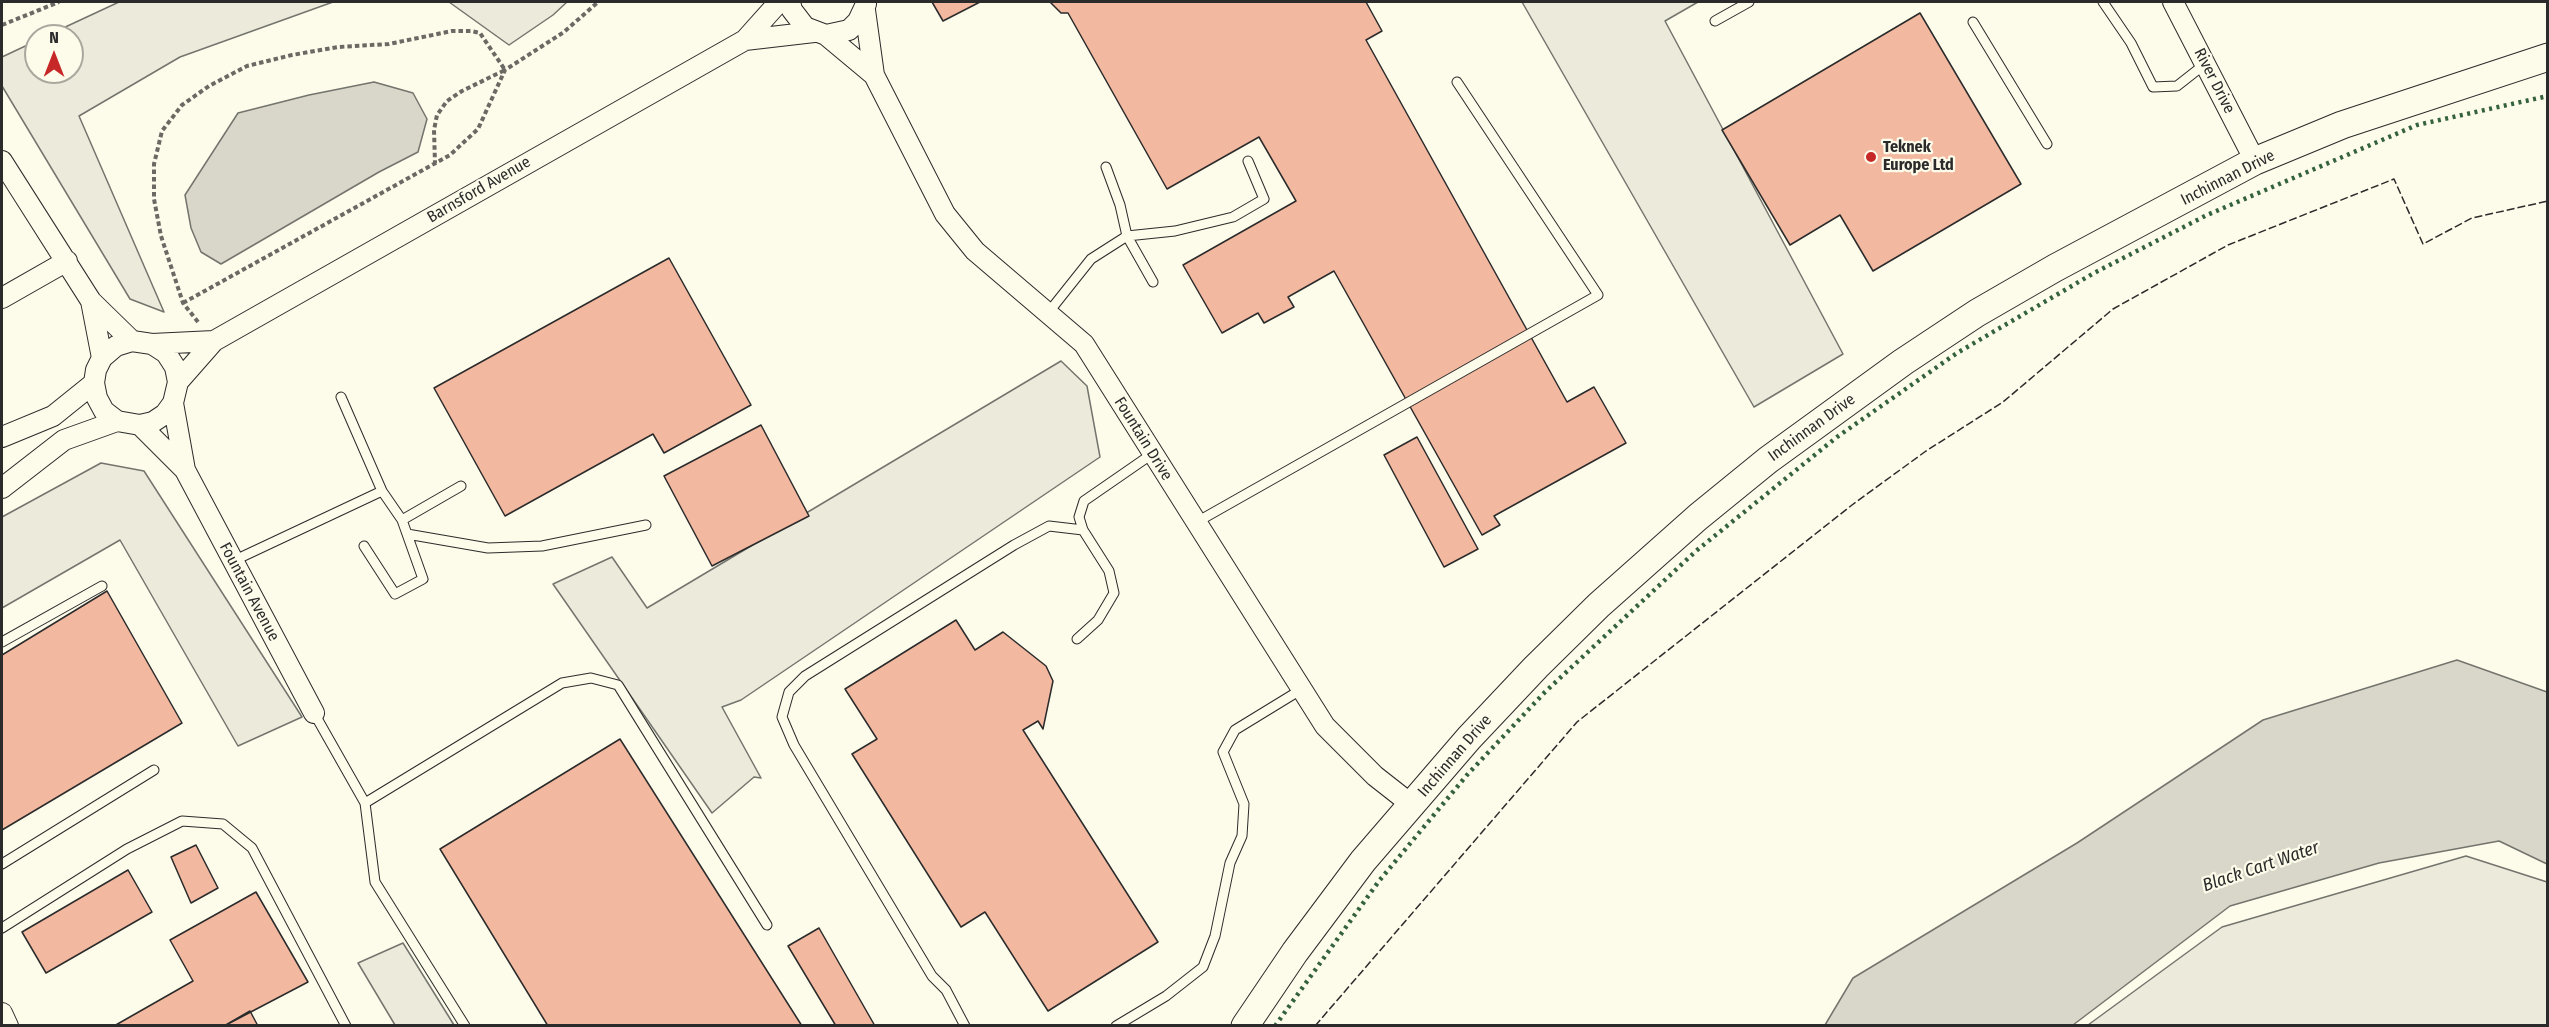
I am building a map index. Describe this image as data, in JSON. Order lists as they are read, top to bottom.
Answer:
{
  "streets": {
    "street": [
      "River Drive",
      "Inchinnan Drive",
      "Barnsford Avenue",
      "Fountain Drive",
      "Fountain Avenue"
    ]
  },
  "crossings": [
    ["River Drive", "Inchinnan Drive"],
    ["Inchinnan Drive", "Fountain Drive"],
    ["Barnsford Avenue", "Fountain Drive"],
    ["Barnsford Avenue", "Fountain Avenue"]
  ],
  "water": ["Black Cart Water"],
  "places": ["Teknek Europe Ltd"],
  "north": "top"
}
